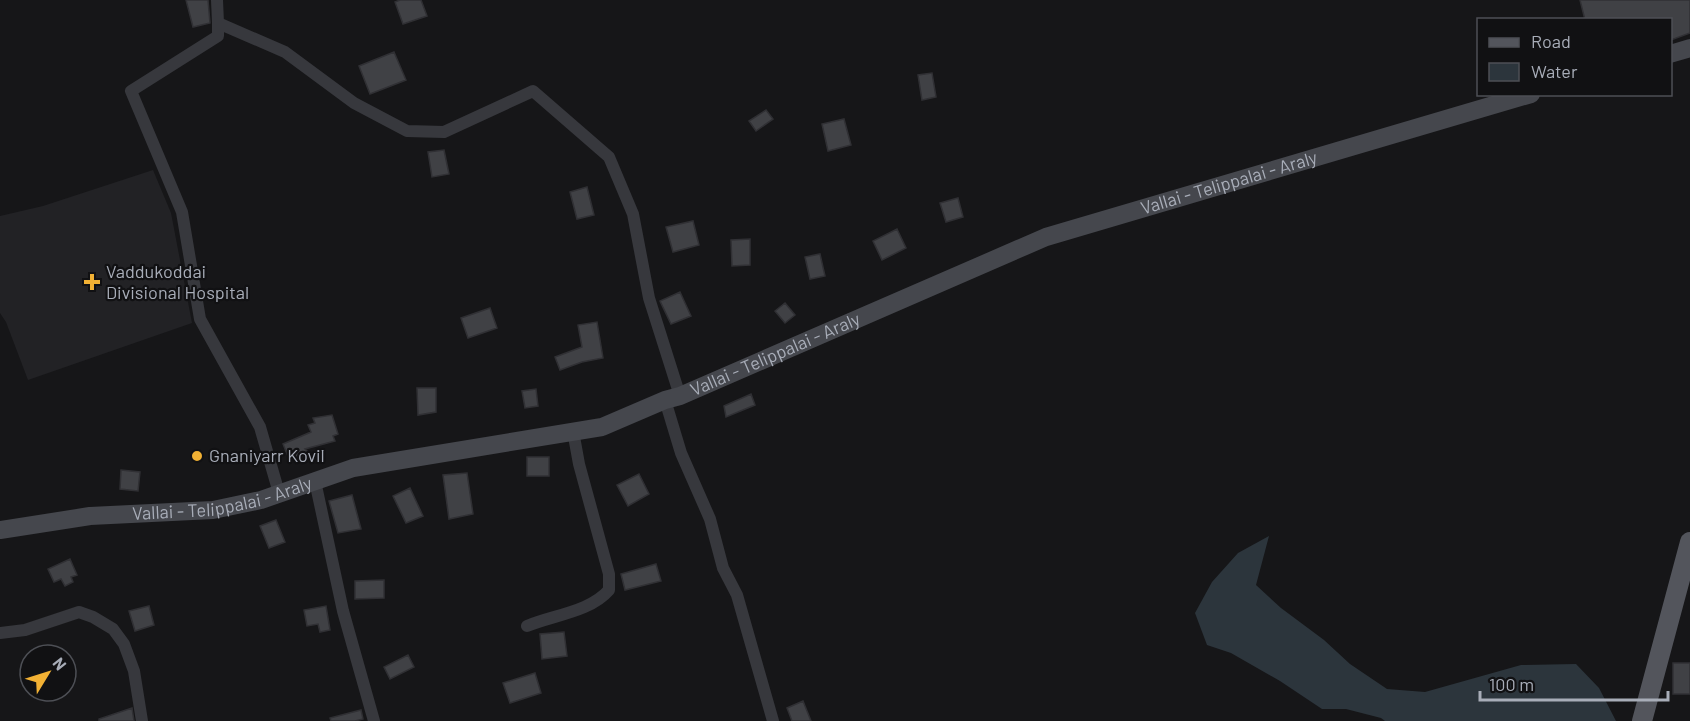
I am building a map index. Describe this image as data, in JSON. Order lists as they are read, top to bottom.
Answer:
{
  "streets": {
    "main road": ["Vallai - Telippalai - Araly"]
  },
  "places": {
    "health": ["Vaddukoddai Divisional Hospital"],
    "other": ["Gnaniyarr Kovil"]
  },
  "legend": ["Road", "Water"],
  "scale_bar": "100 m",
  "north": "top right"
}
